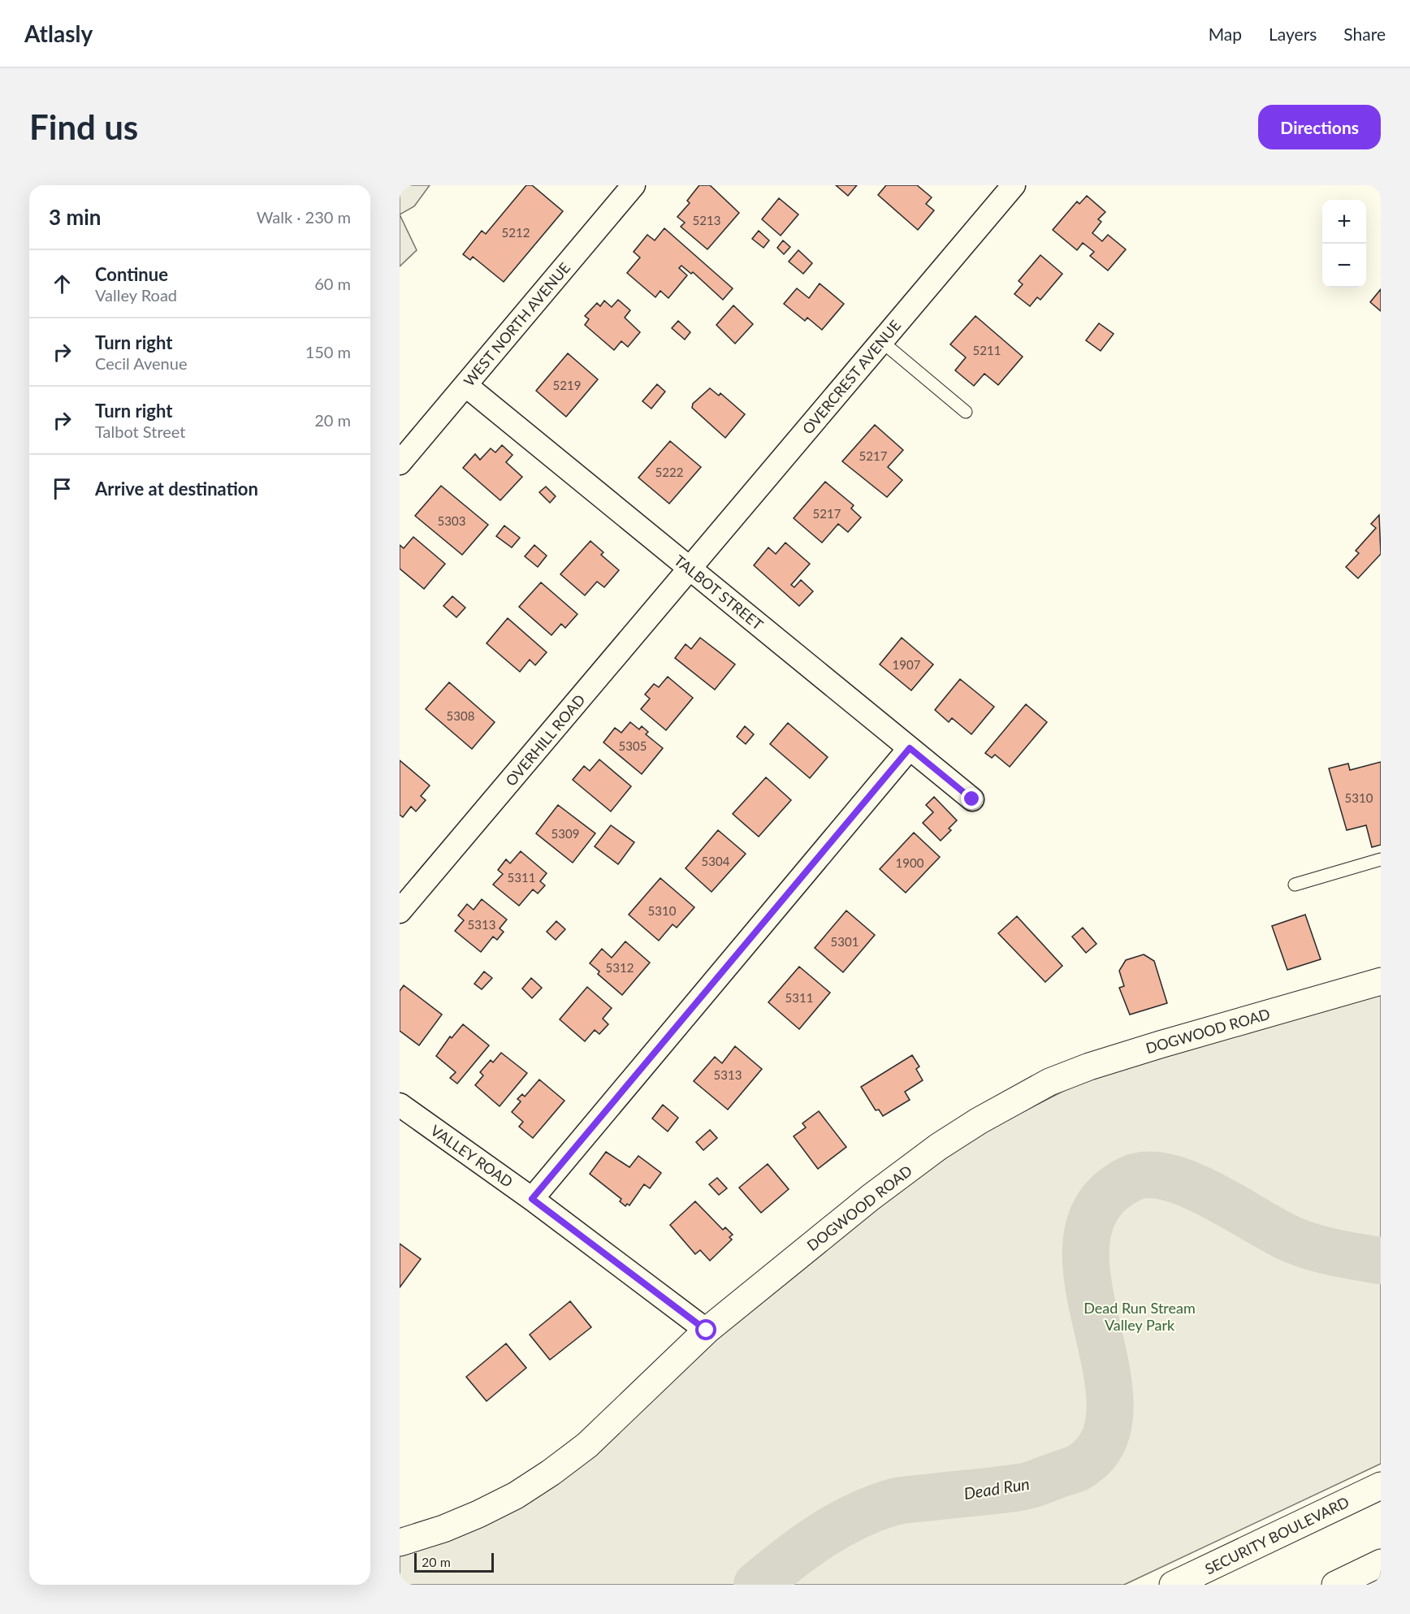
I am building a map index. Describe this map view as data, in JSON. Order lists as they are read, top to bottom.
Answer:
{
  "streets": {
    "street": [
      "WEST NORTH AVENUE",
      "OVERCREST AVENUE",
      "TALBOT STREET",
      "OVERHILL ROAD",
      "DOGWOOD ROAD",
      "VALLEY ROAD",
      "SECURITY BOULEVARD"
    ]
  },
  "crossings": [
    ["WEST NORTH AVENUE", "TALBOT STREET"],
    ["OVERCREST AVENUE", "TALBOT STREET"],
    ["OVERCREST AVENUE", "OVERHILL ROAD"],
    ["TALBOT STREET", "OVERHILL ROAD"],
    ["DOGWOOD ROAD", "VALLEY ROAD"]
  ],
  "water": ["Dead Run"],
  "parks": ["Dead Run Stream Valley Park"],
  "house_numbers": [
    "5213",
    "5212",
    "5211",
    "5219",
    "5217",
    "5222",
    "5217",
    "5303",
    "1907",
    "5308",
    "5305",
    "5310",
    "5309",
    "5304",
    "1900",
    "5311",
    "5310",
    "5313",
    "5301",
    "5312",
    "5311",
    "5313"
  ],
  "scale_bar": "20 m",
  "page": {
    "header": "Atlasly",
    "nav": ["Map", "Layers", "Share"],
    "buttons": "Directions",
    "title": "Find us",
    "heading": ["3 min", "Walk · 230 m"],
    "map_buttons": ["+", "−"],
    "list": [
      ["Continue", "Valley Road", "60 m"],
      ["Turn right", "Cecil Avenue", "150 m"],
      ["Turn right", "Talbot Street", "20 m"],
      "Arrive at destination"
    ],
    "scale": "20 m"
  }
}
